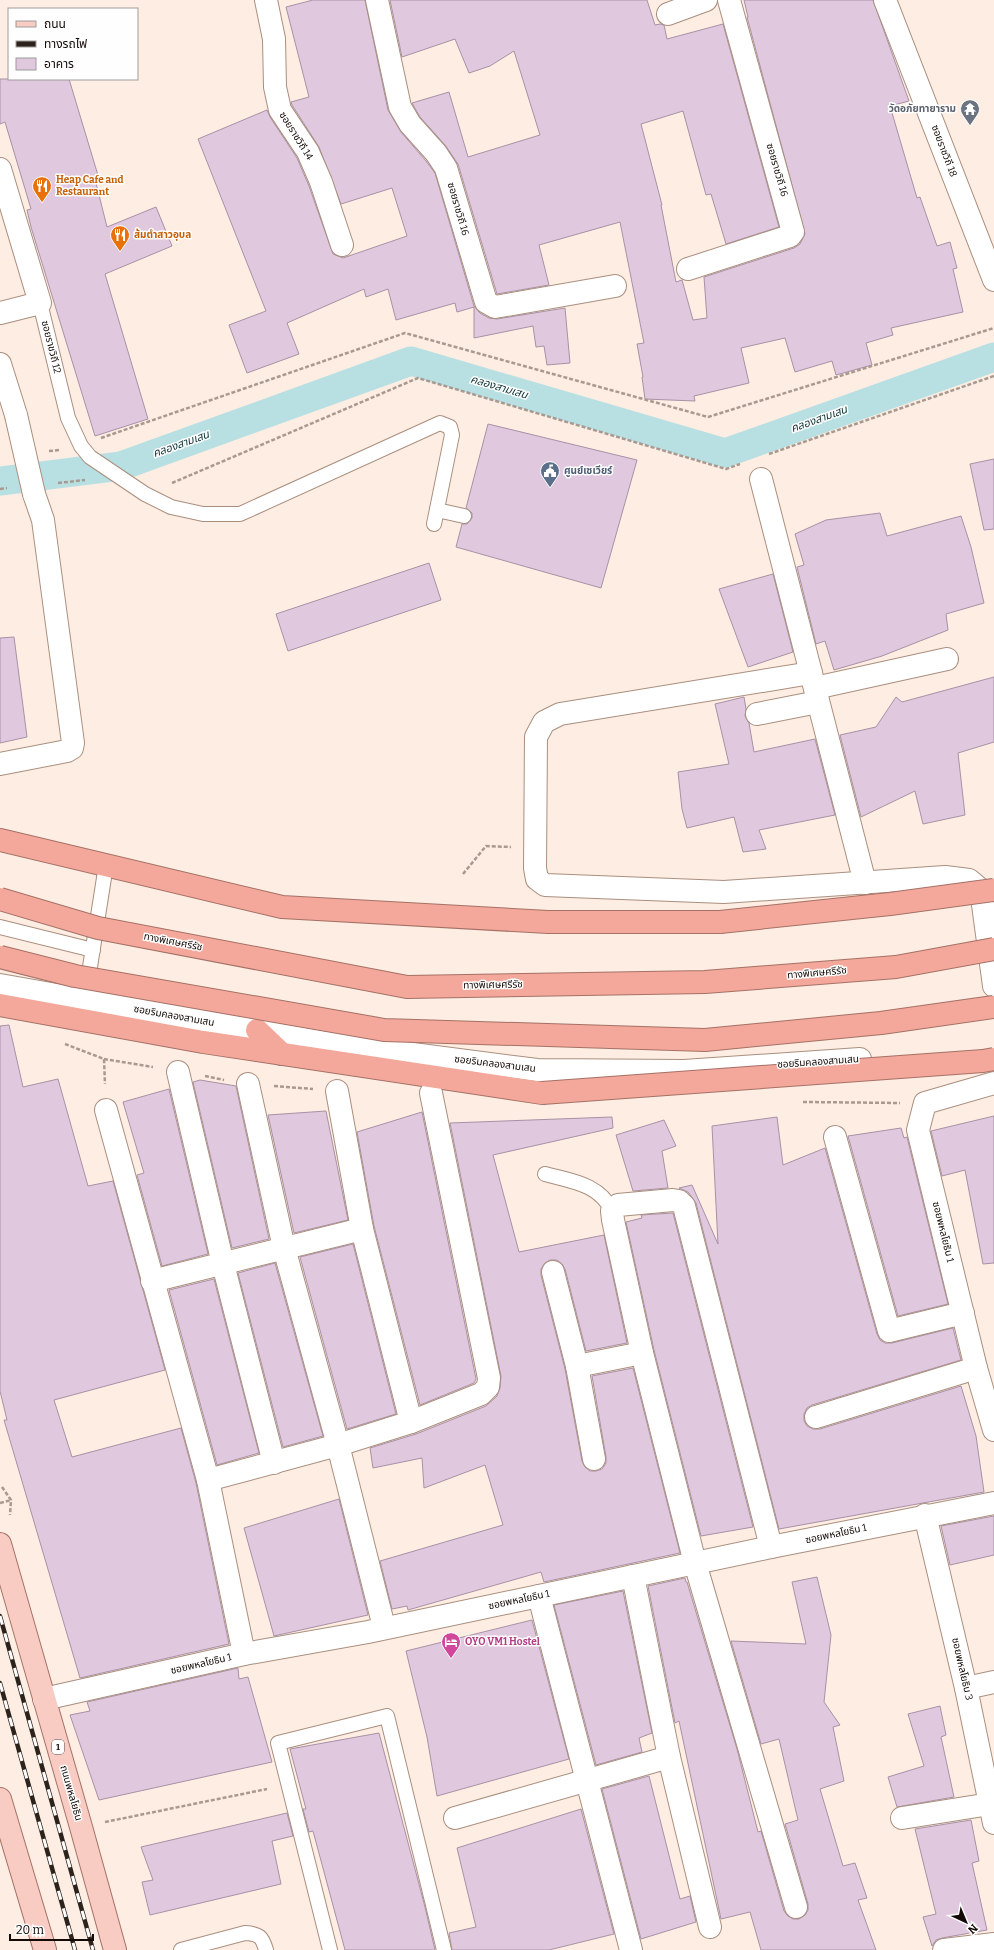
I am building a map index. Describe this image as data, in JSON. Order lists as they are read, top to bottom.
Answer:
{
  "streets": {
    "highway": ["ทางพิเศษศรีรัช"],
    "main road": ["1", "ถนนพหลโยธิน"],
    "street": [
      "ซอยราชวิถี 14",
      "ซอยราชวิถี 18",
      "ซอยราชวิถี 16",
      "ซอยราชวิถี 12",
      "ซอยริมคลองสามเสน",
      "ซอยพหลโยธิน 1",
      "ซอยพหลโยธิน 3"
    ]
  },
  "crossings": [
    ["ซอยพหลโยธิน 1", "ซอยพหลโยธิน 3"],
    ["ซอยพหลโยธิน 1", "ถนนพหลโยธิน"]
  ],
  "water": ["คลองสามเสน"],
  "places": {
    "temple": ["วัดอภัยทายาราม"],
    "restaurant": ["Heap Cafe and Restaurant", "ส้มตำสาวอุบล"],
    "public building": ["ศูนย์เซเวียร์"],
    "hotel": ["OYO VM1 Hostel"]
  },
  "legend": ["ถนน", "ทางรถไฟ", "อาคาร"],
  "scale_bar": "20 m",
  "north": "bottom right"
}
